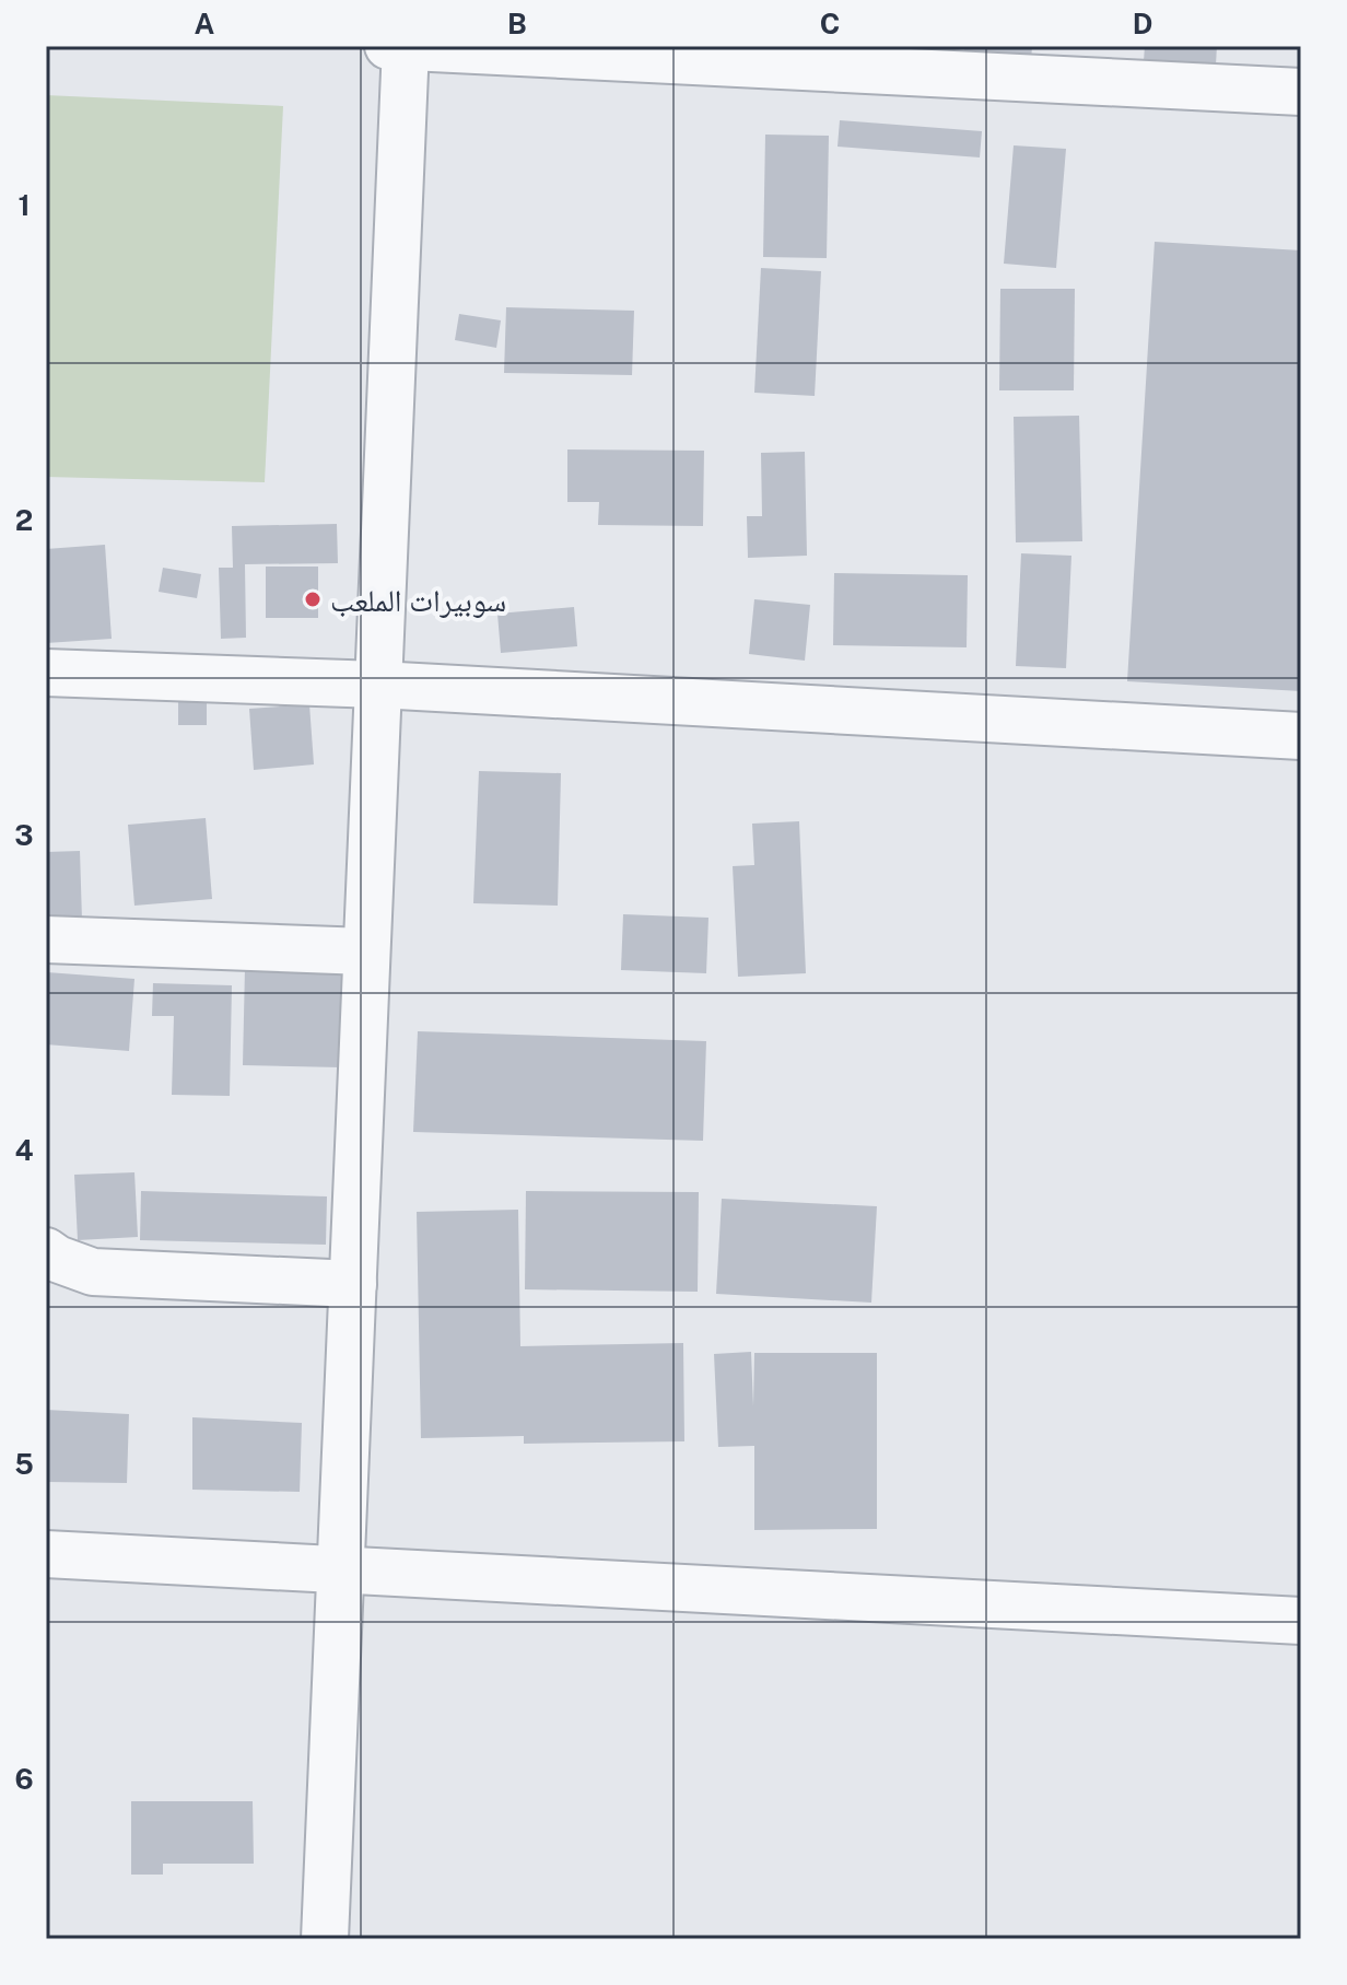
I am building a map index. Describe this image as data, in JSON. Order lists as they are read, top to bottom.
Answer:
{
  "places": ["سوبيرات الملعب"],
  "grid": {
    "columns": [
      "A",
      "B",
      "C",
      "D"
    ],
    "rows": [
      "1",
      "2",
      "3",
      "4",
      "5",
      "6"
    ]
  }
}
